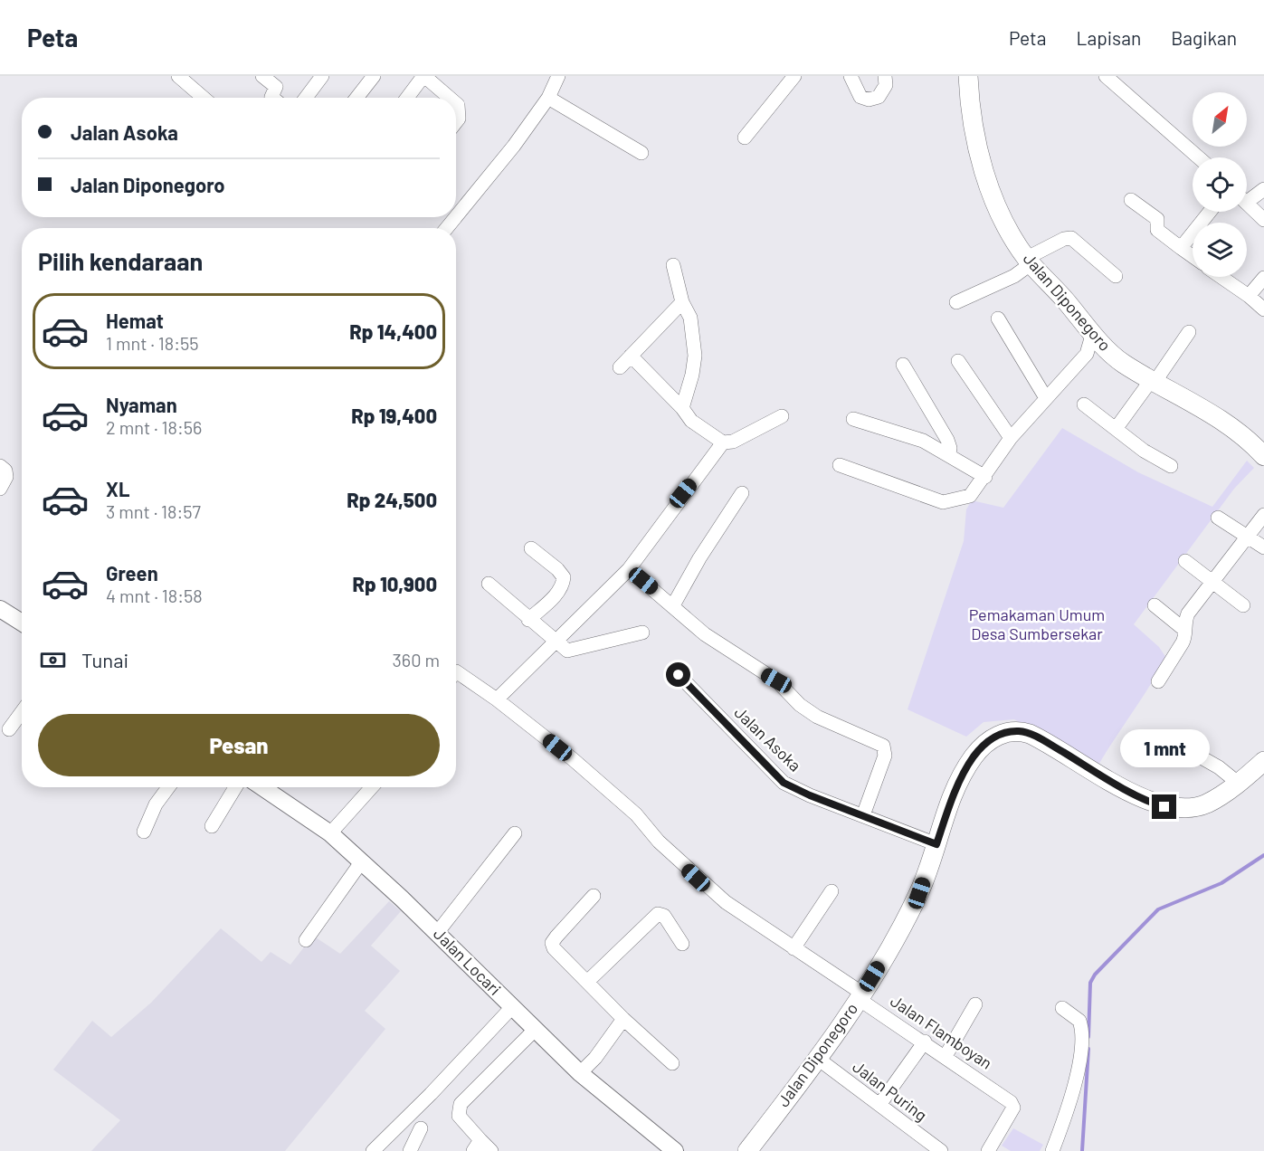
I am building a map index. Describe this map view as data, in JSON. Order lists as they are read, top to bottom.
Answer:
{
  "streets": {
    "main road": ["Jalan Diponegoro"],
    "street": [
      "Jalan Asoka",
      "Jalan Locari",
      "Jalan Flamboyan",
      "Jalan Puring"
    ]
  },
  "crossings": [
    ["Jalan Diponegoro", "Jalan Asoka"],
    ["Jalan Diponegoro", "Jalan Flamboyan"],
    ["Jalan Diponegoro", "Jalan Puring"]
  ],
  "parks": ["Pemakaman Umum Desa Sumbersekar"],
  "north": "top right",
  "page": {
    "header": "Peta",
    "nav": ["Peta", "Lapisan", "Bagikan"],
    "banner": ["Jalan Asoka", "Jalan Diponegoro"],
    "heading": "Pilih kendaraan",
    "list": [
      {
        "name": "Hemat",
        "note": "1 mnt · 18:55",
        "value": "Rp 14,400"
      },
      {
        "name": "Nyaman",
        "note": "2 mnt · 18:56",
        "value": "Rp 19,400"
      },
      {
        "name": "XL",
        "note": "3 mnt · 18:57",
        "value": "Rp 24,500"
      },
      {
        "name": "Green",
        "note": "4 mnt · 18:58",
        "value": "Rp 10,900"
      }
    ],
    "pay": ["Tunai", "360 m"],
    "buttons": "Pesan",
    "bubble": "1 mnt"
  }
}
